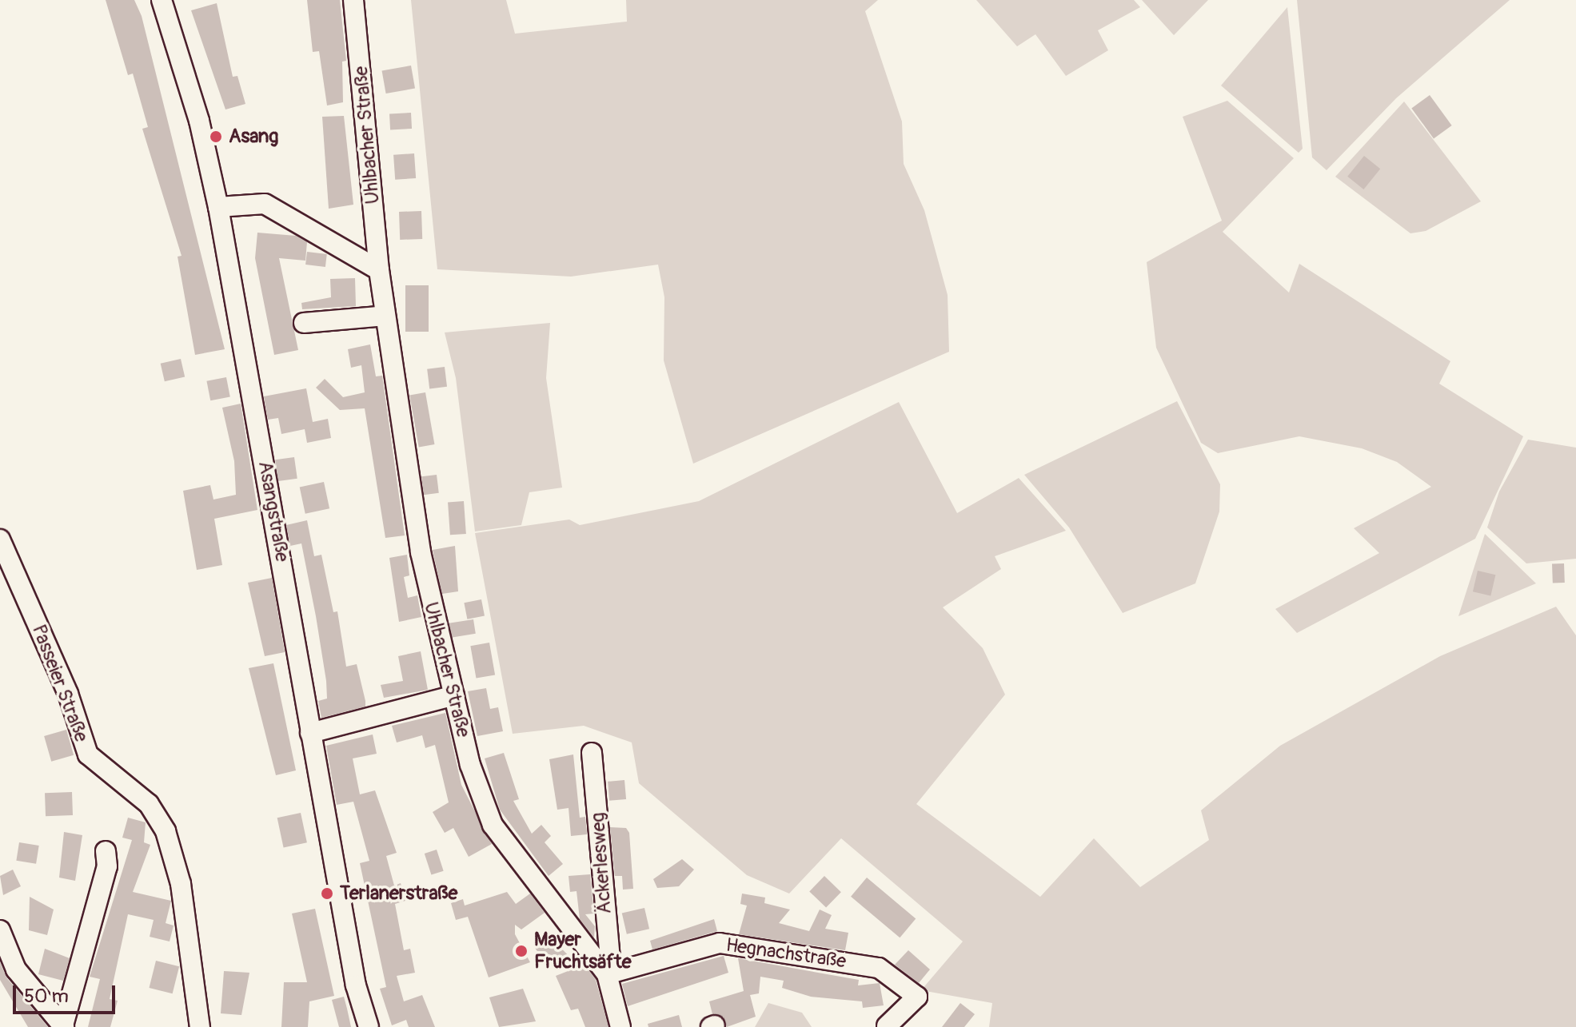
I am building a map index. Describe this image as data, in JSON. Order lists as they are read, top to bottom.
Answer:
{
  "streets": {
    "street": [
      "Uhlbacher Straße",
      "Asangstraße",
      "Passeier Straße",
      "Äckerlesweg",
      "Hegnachstraße"
    ]
  },
  "crossings": [
    ["Uhlbacher Straße", "Äckerlesweg"],
    ["Uhlbacher Straße", "Hegnachstraße"],
    ["Äckerlesweg", "Hegnachstraße"]
  ],
  "places": ["Asang", "Terlanerstraße", "Mayer Fruchtsäfte"],
  "scale_bar": "50 m"
}
